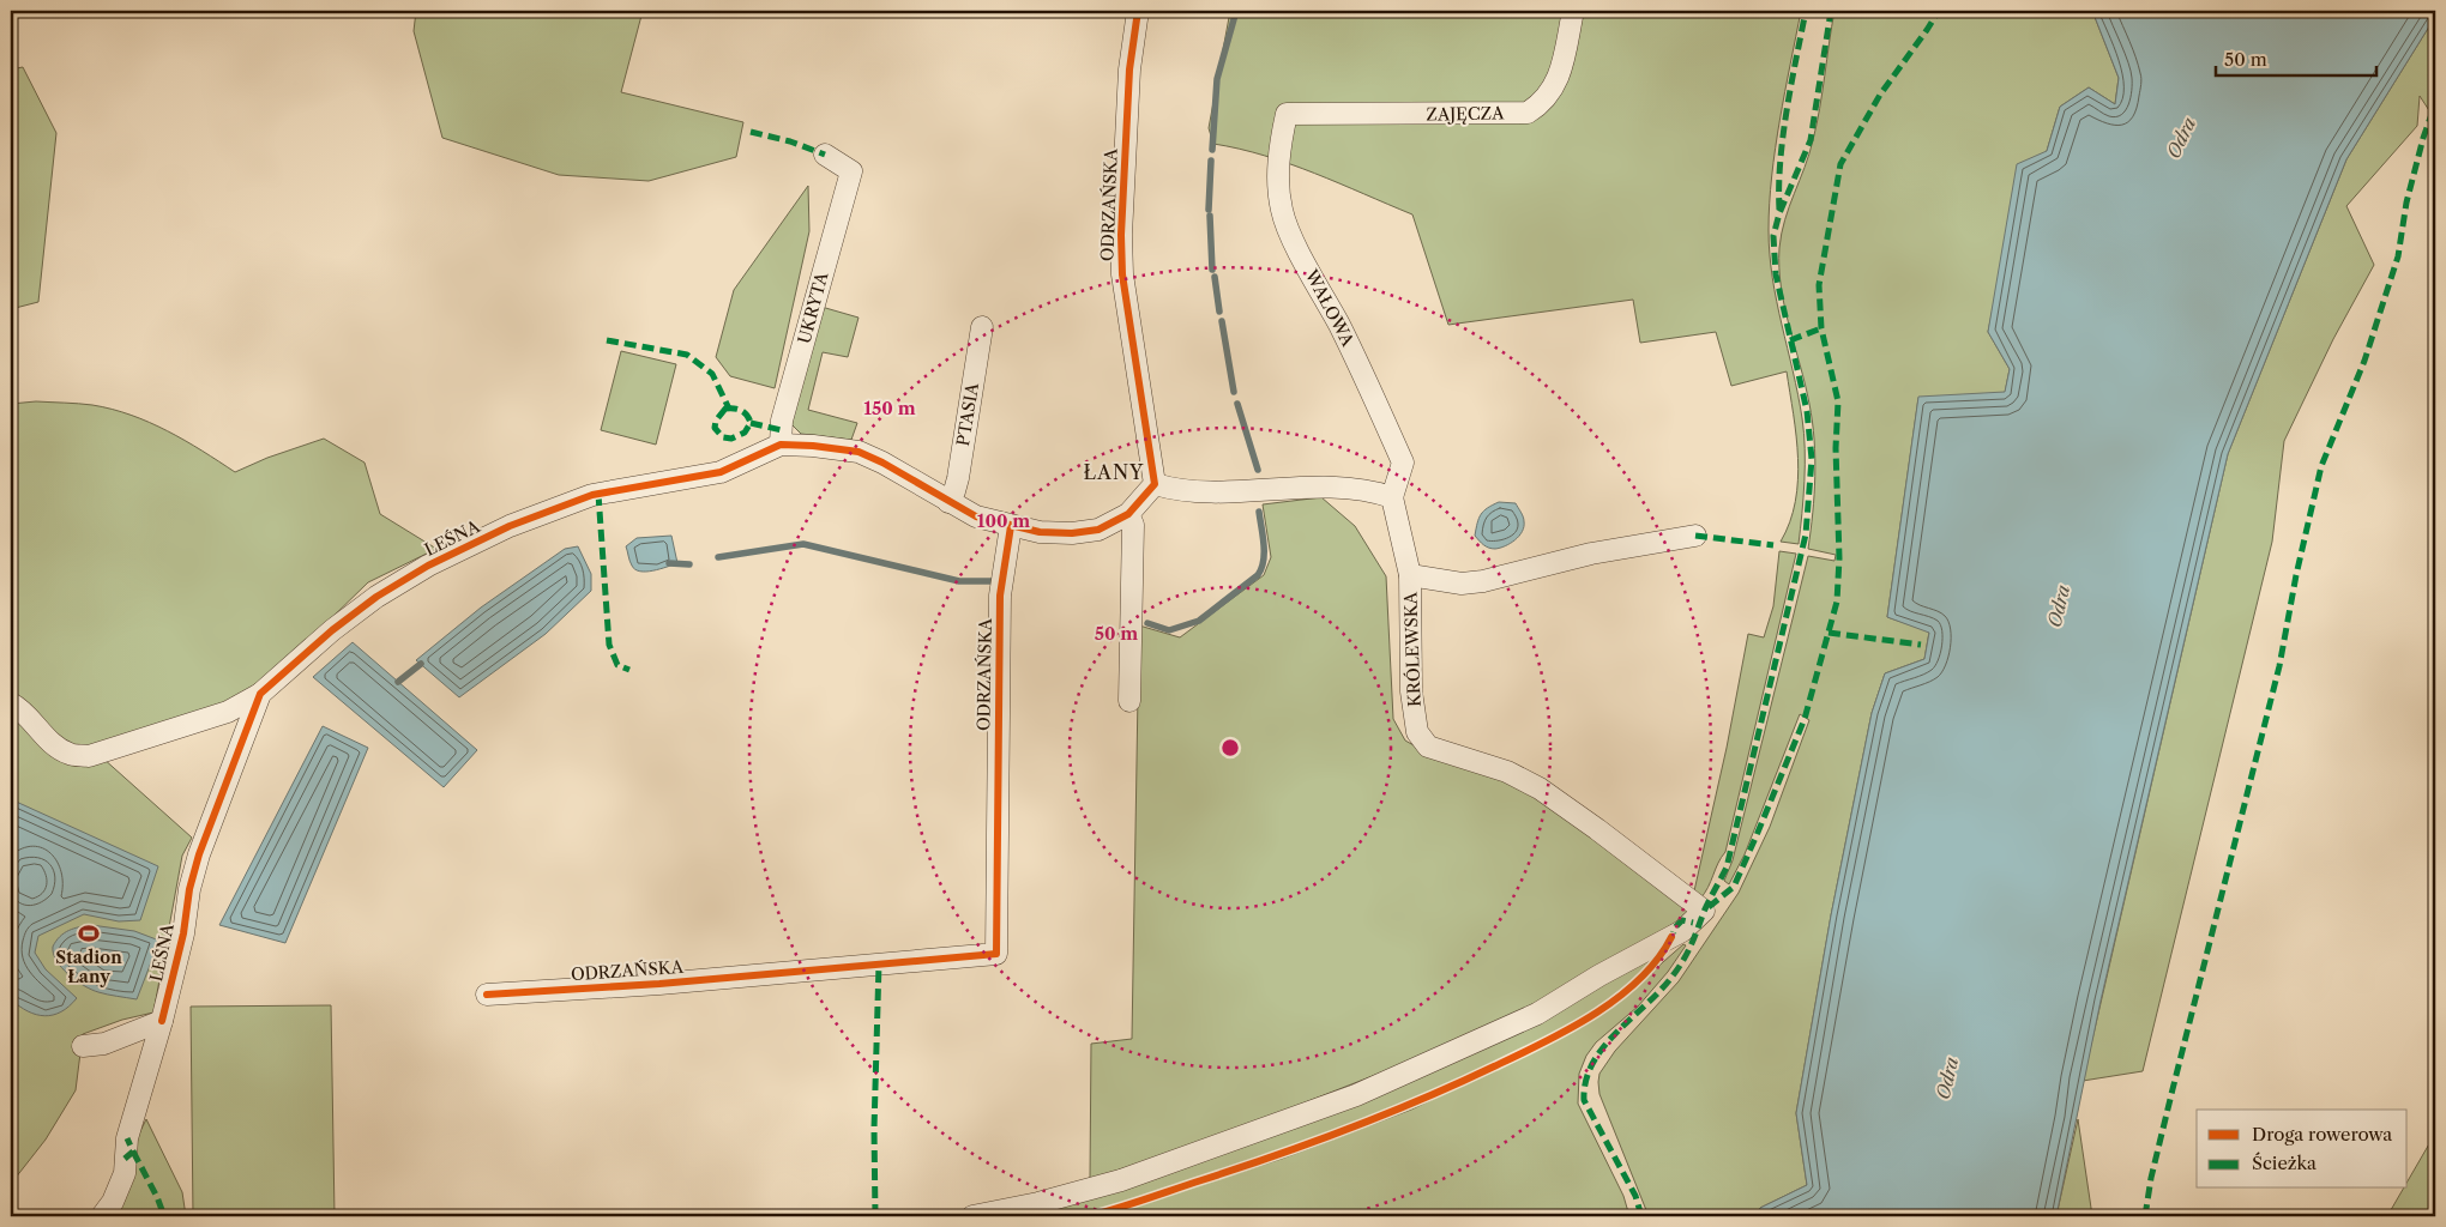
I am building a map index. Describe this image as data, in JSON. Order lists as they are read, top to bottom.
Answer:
{
  "streets": {
    "street": [
      "ZAJĘCZA",
      "ODRZAŃSKA",
      "UKRYTA",
      "WAŁOWA",
      "PTASIA",
      "LEŚNA",
      "KRÓLEWSKA"
    ]
  },
  "crossings": [
    ["ZAJĘCZA", "WAŁOWA"],
    ["ODRZAŃSKA", "LEŚNA"],
    ["UKRYTA", "LEŚNA"],
    ["WAŁOWA", "KRÓLEWSKA"],
    ["PTASIA", "LEŚNA"]
  ],
  "districts": ["ŁANY"],
  "water": ["Odra"],
  "places": {
    "sports": ["Stadion Łany"]
  },
  "legend": ["Droga rowerowa", "Ścieżka"],
  "scale_bar": "50 m",
  "rings": ["150 m", "100 m", "50 m"]
}
